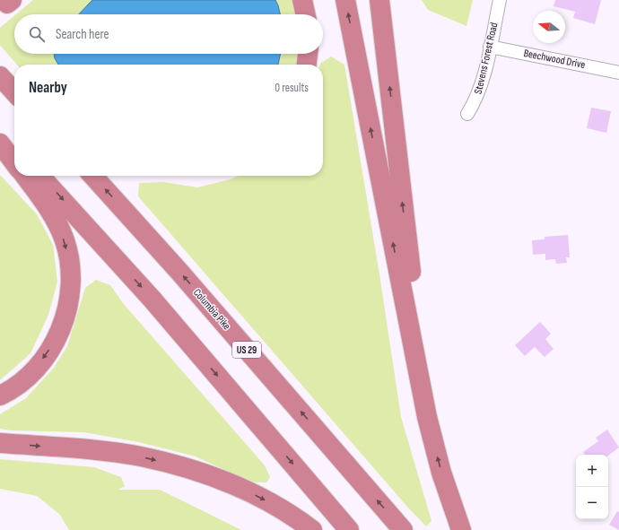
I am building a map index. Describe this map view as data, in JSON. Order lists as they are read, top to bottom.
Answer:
{
  "streets": {
    "highway": ["Columbia Pike", "US 29"],
    "street": ["Stevens Forest Road", "Beechwood Drive"]
  },
  "crossings": [
    ["Stevens Forest Road", "Beechwood Drive"]
  ],
  "north": "left",
  "page": {
    "search": "Search here",
    "heading": ["Nearby", "0 results"],
    "map_buttons": ["+", "−"]
  }
}
